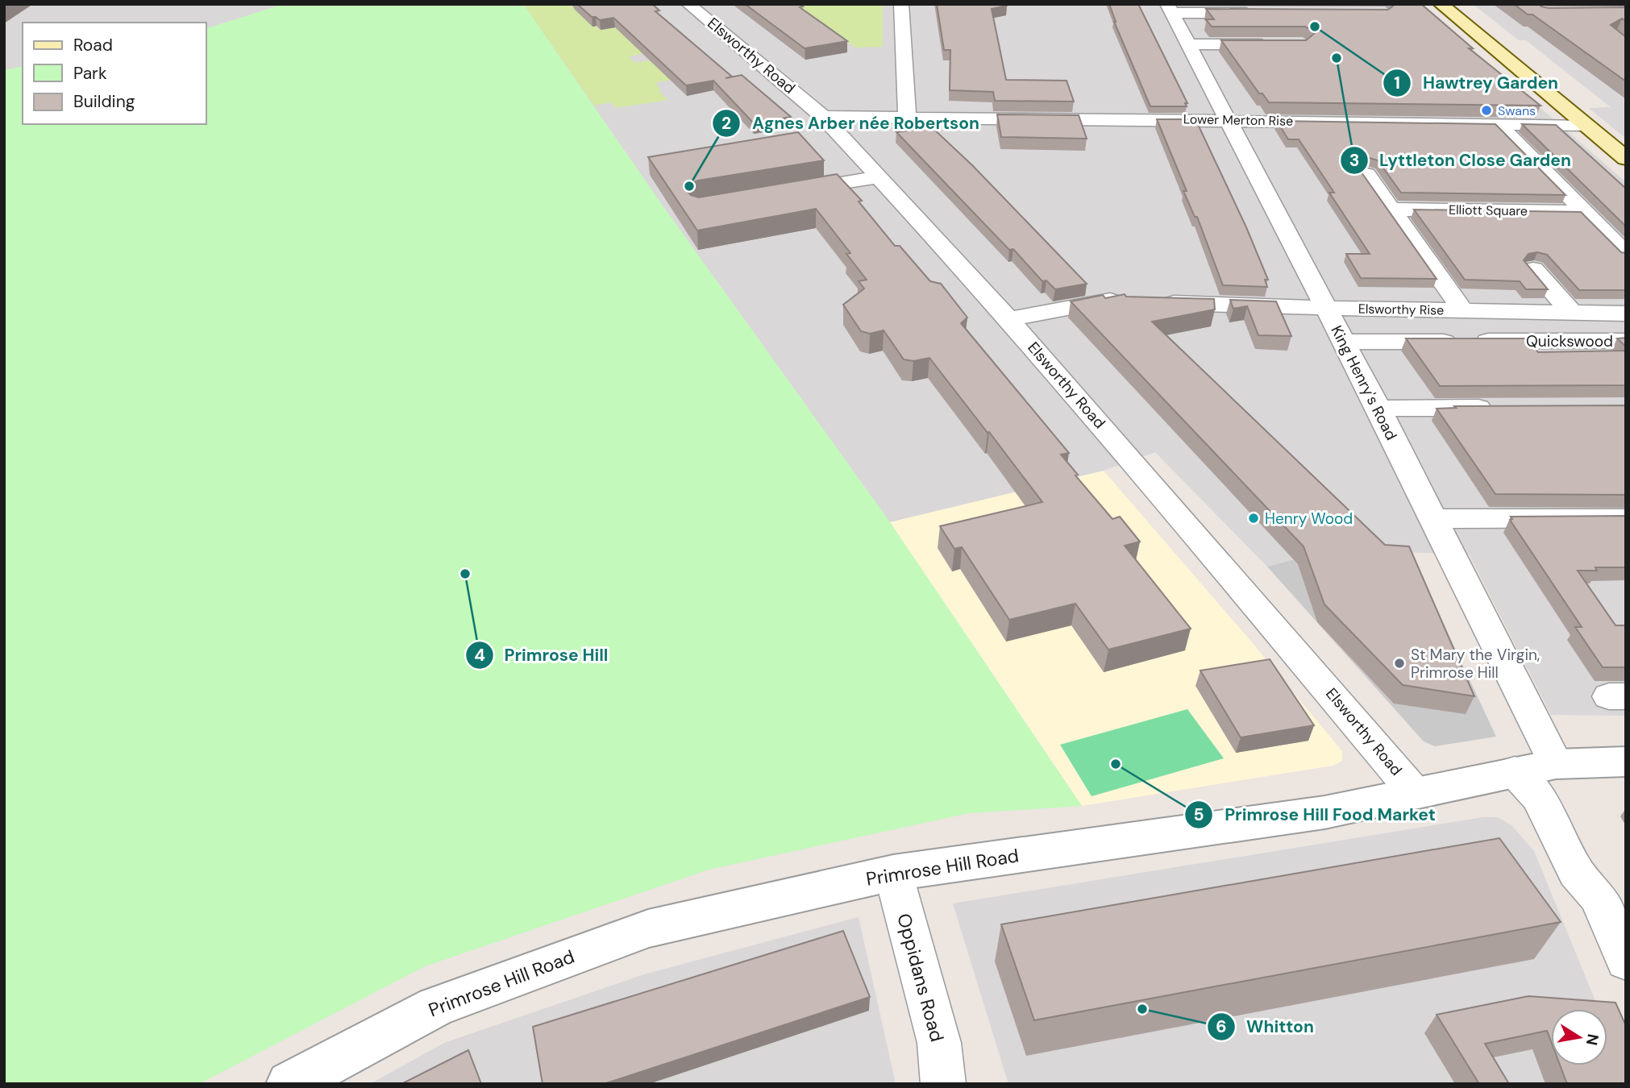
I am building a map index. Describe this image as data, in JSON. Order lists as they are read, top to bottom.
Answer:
{
  "streets": {
    "street": [
      "Elsworthy Road",
      "Lower Merton Rise",
      "Elliott Square",
      "Elsworthy Rise",
      "Quickswood",
      "King Henry's Road",
      "Primrose Hill Road",
      "Oppidans Road"
    ]
  },
  "crossings": [
    ["Elsworthy Road", "Lower Merton Rise"],
    ["Elsworthy Road", "Elsworthy Rise"],
    ["Elsworthy Road", "Primrose Hill Road"],
    ["Lower Merton Rise", "King Henry's Road"],
    ["Elsworthy Rise", "King Henry's Road"],
    ["Quickswood", "King Henry's Road"],
    ["King Henry's Road", "Primrose Hill Road"],
    ["Primrose Hill Road", "Oppidans Road"]
  ],
  "places": [
    "Hawtrey Garden",
    "Lyttleton Close Garden",
    "Swans",
    "Agnes Arber née Robertson",
    "Henry Wood",
    "Primrose Hill",
    "St Mary the Virgin, Primrose Hill",
    "Primrose Hill Food Market",
    "Whitton"
  ],
  "legend": ["Road", "Park", "Building"],
  "north": "right"
}
